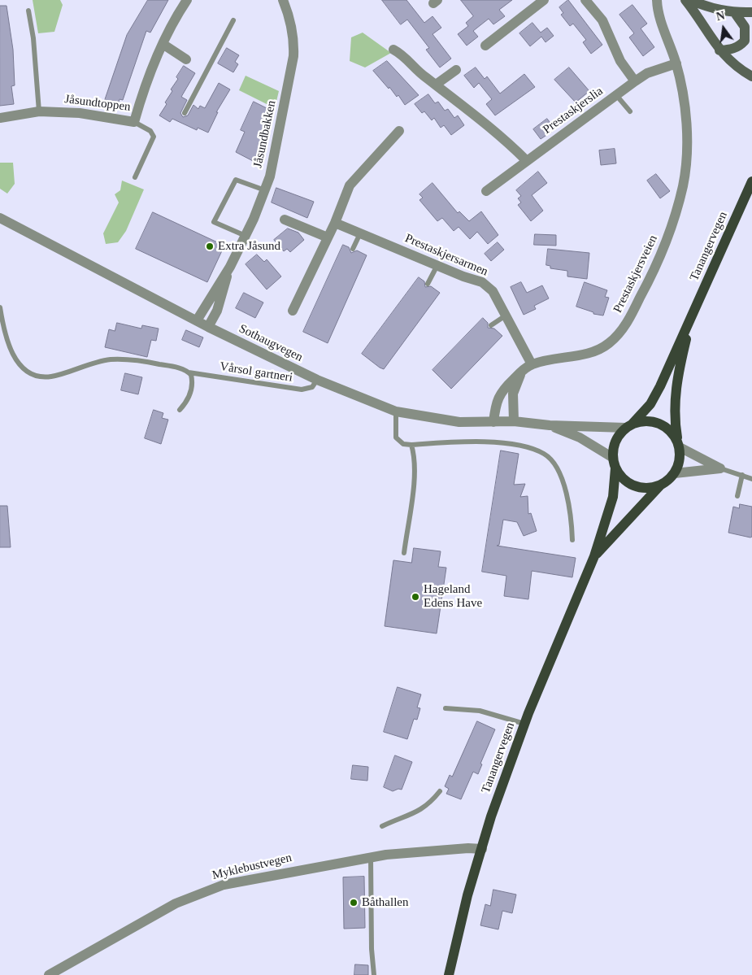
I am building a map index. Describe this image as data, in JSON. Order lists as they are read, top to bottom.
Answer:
{
  "streets": {
    "main road": ["Tanangervegen"],
    "street": [
      "Jåsundtoppen",
      "Prestaskjerslia",
      "Jåsundbakken",
      "Prestaskjersarmen",
      "Prestaskjersveien",
      "Sothaugvegen",
      "Myklebustvegen"
    ],
    "lane": ["Vårsol gartneri"]
  },
  "crossings": [
    ["Prestaskjerslia", "Prestaskjersveien"],
    ["Jåsundbakken", "Sothaugvegen"],
    ["Tanangervegen", "Sothaugvegen"],
    ["Tanangervegen", "Myklebustvegen"],
    ["Prestaskjersarmen", "Prestaskjersveien"],
    ["Prestaskjersveien", "Sothaugvegen"],
    ["Sothaugvegen", "Vårsol gartneri"]
  ],
  "places": ["Extra Jåsund", "Hageland Edens Have", "Båthallen"],
  "north": "top"
}
